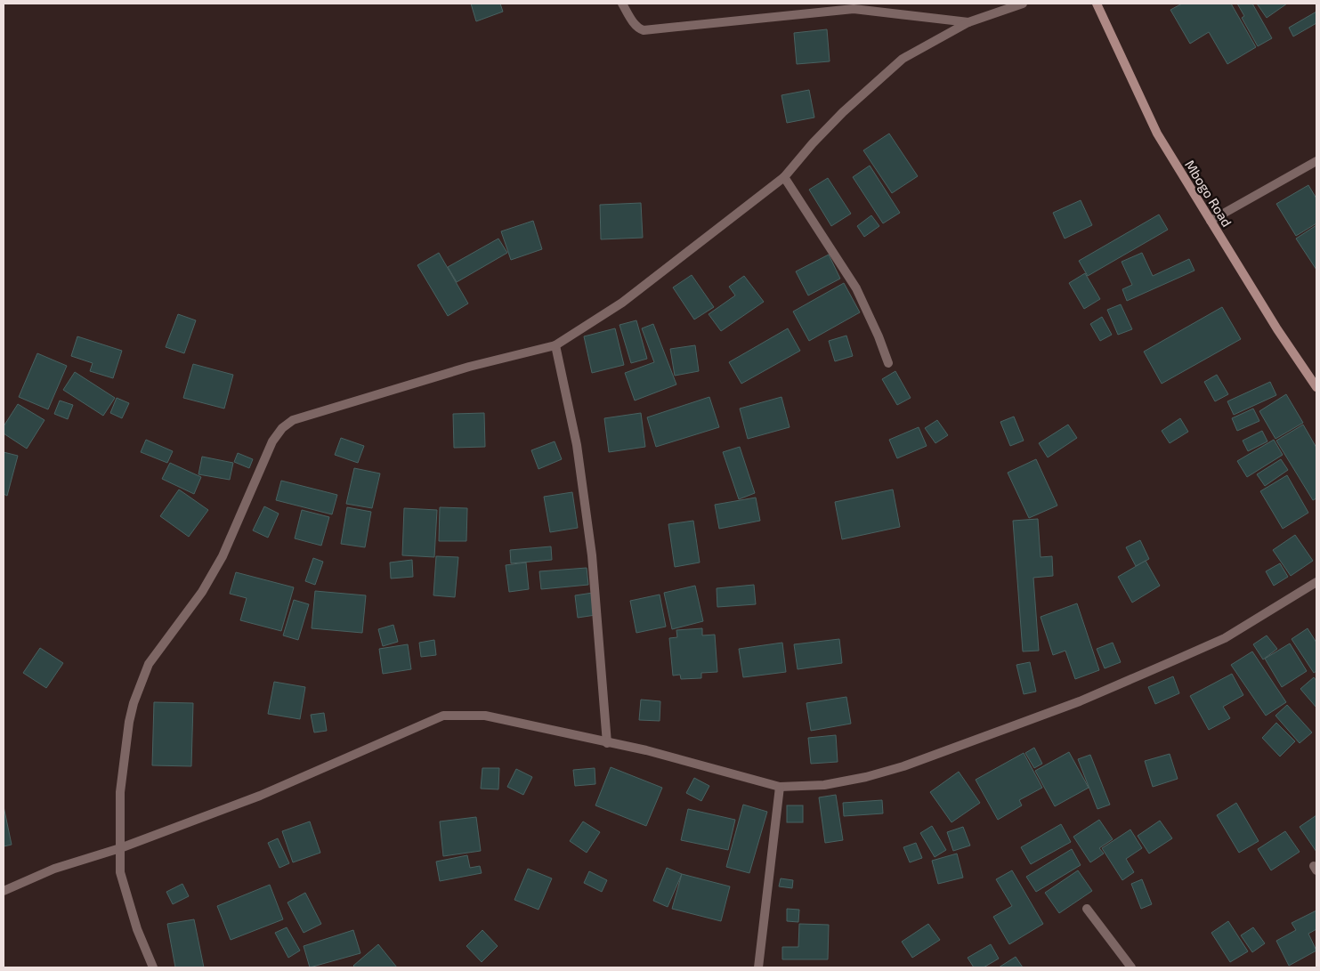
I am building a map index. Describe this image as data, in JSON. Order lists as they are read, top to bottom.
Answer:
{
  "streets": {
    "main road": ["Mbogo Road"]
  }
}
